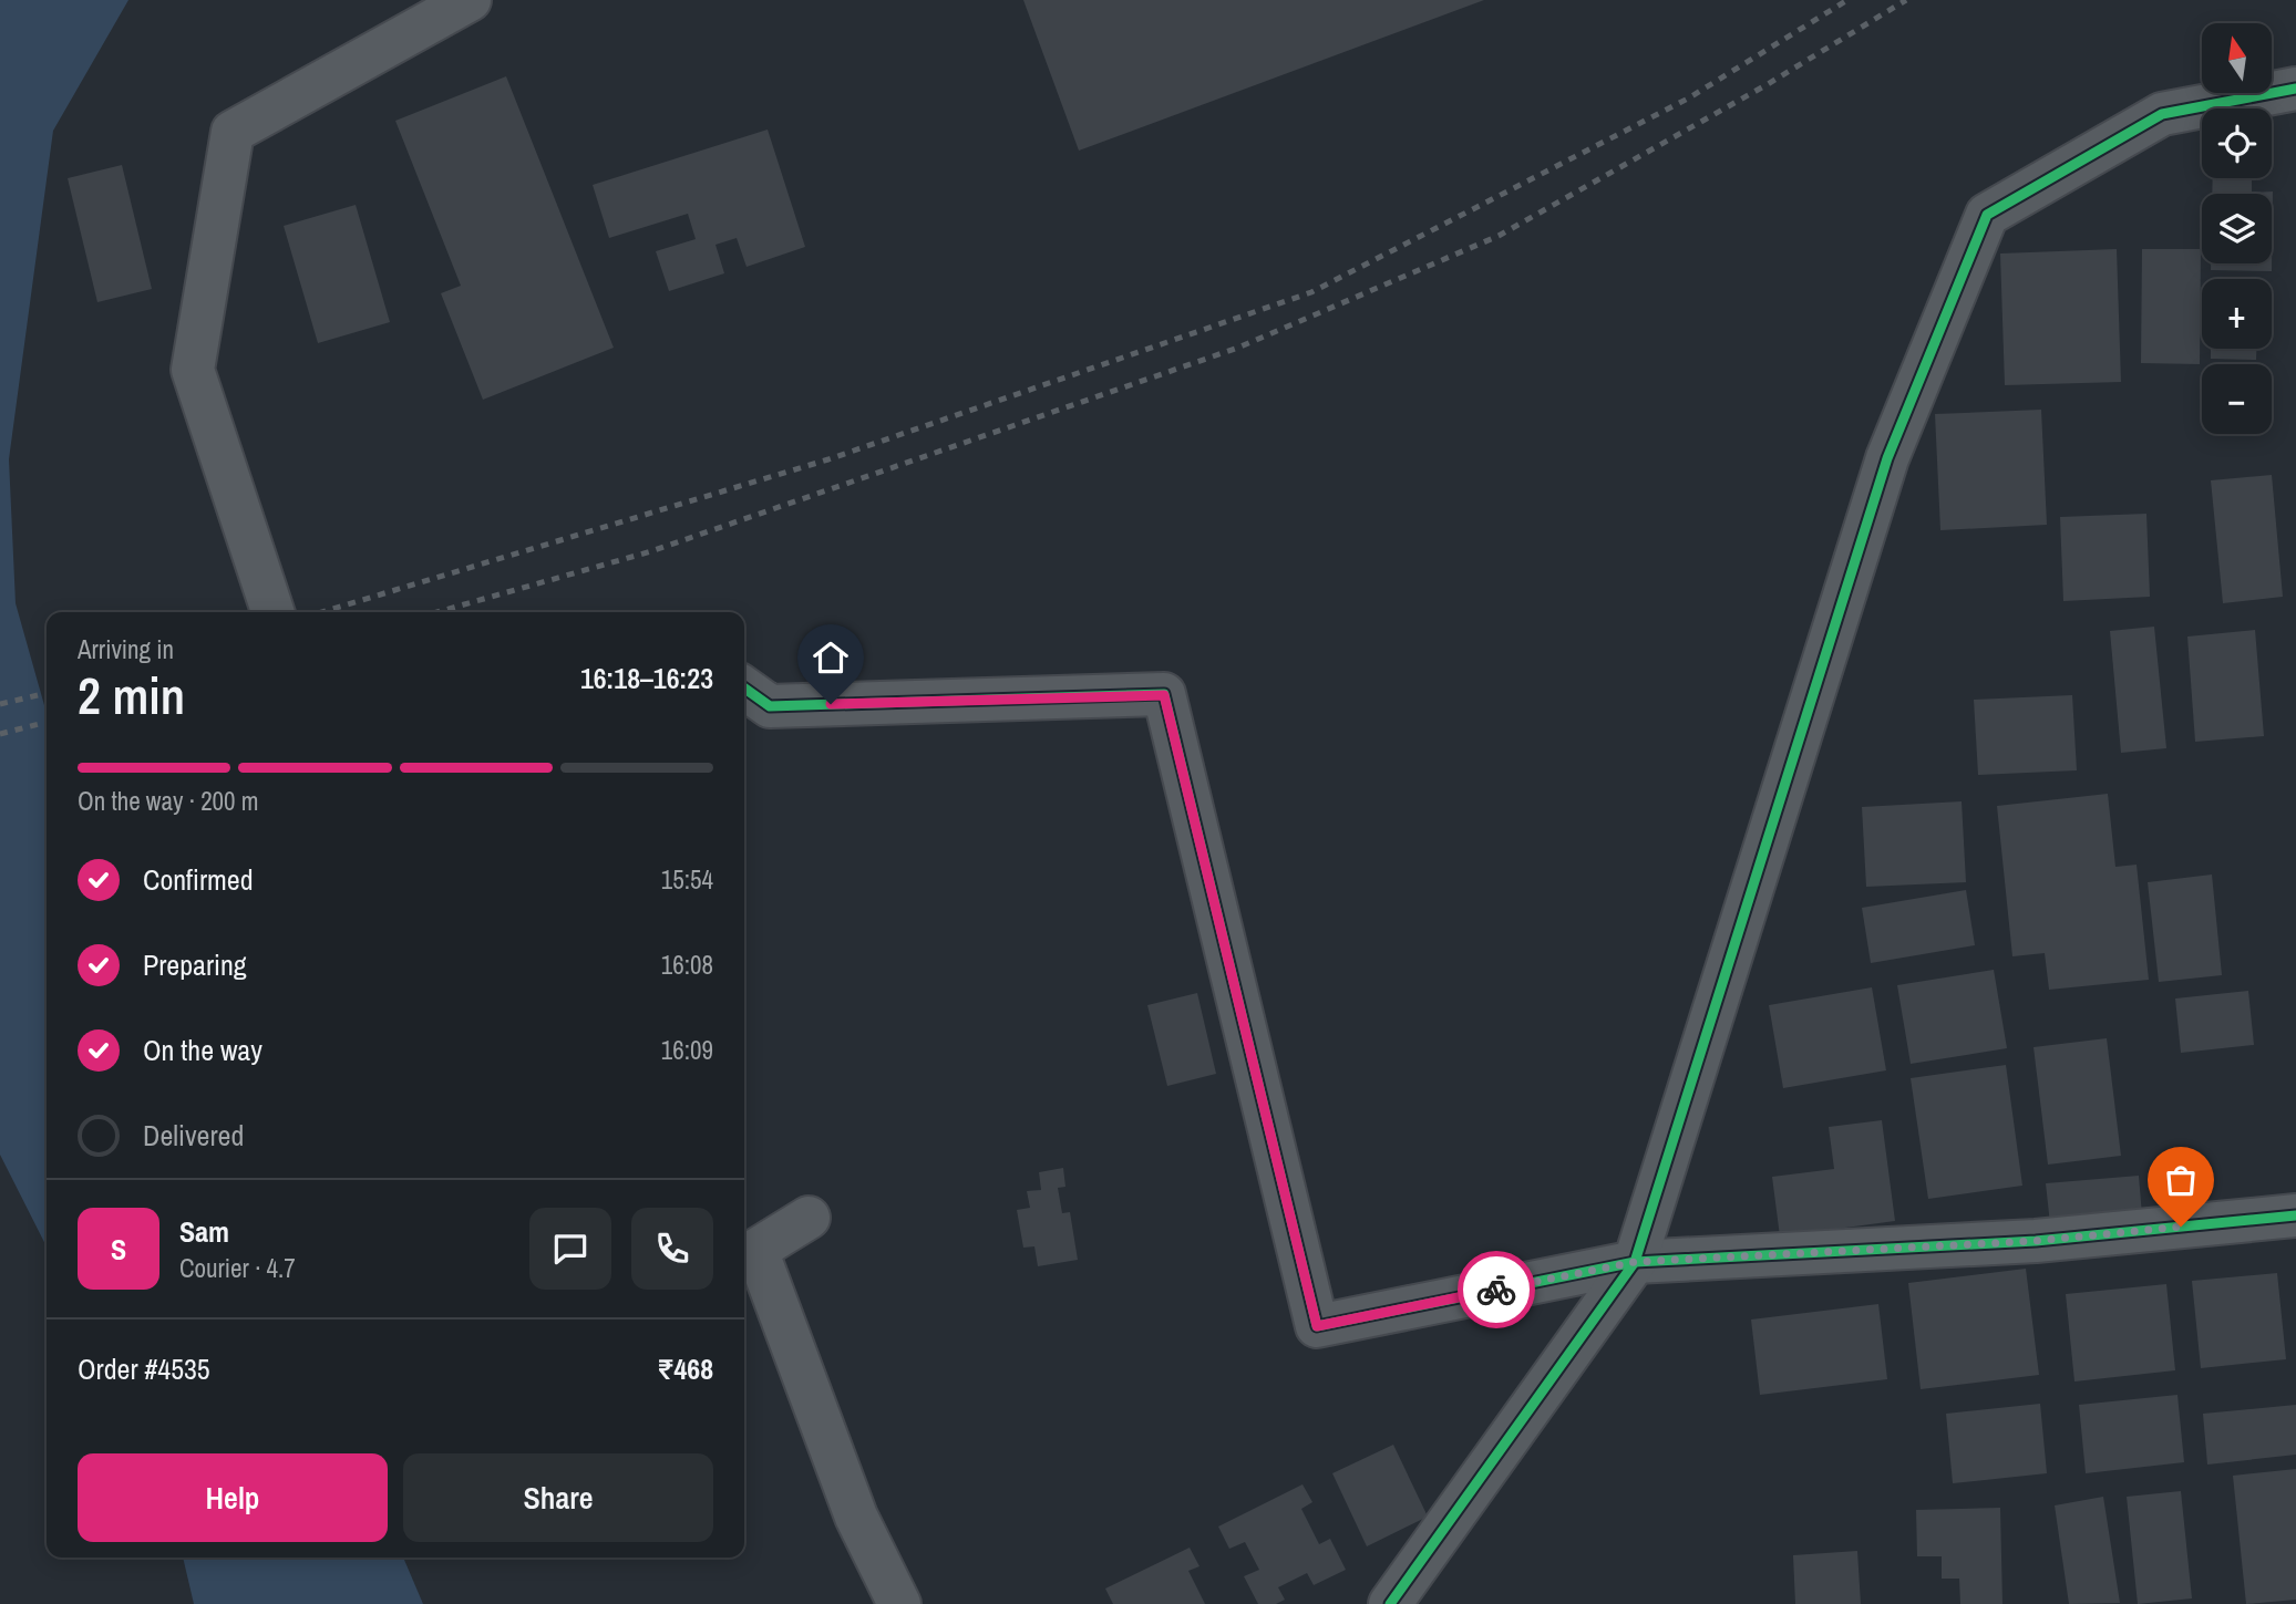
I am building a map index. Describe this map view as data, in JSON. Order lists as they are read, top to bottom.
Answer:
{
  "north": "top",
  "page": {
    "map_buttons": ["+", "−"],
    "heading": ["2 min", "Arriving in", "16:18–16:23"],
    "panel": [
      "Sam",
      "Courier · 4.7",
      "Order #4535",
      "₹468"
    ],
    "bar": "On the way · 200 m",
    "list": [
      ["Confirmed", "15:54"],
      ["Preparing", "16:08"],
      ["On the way", "16:09"],
      "Delivered"
    ],
    "round": "S",
    "buttons": ["Help", "Share"]
  }
}
